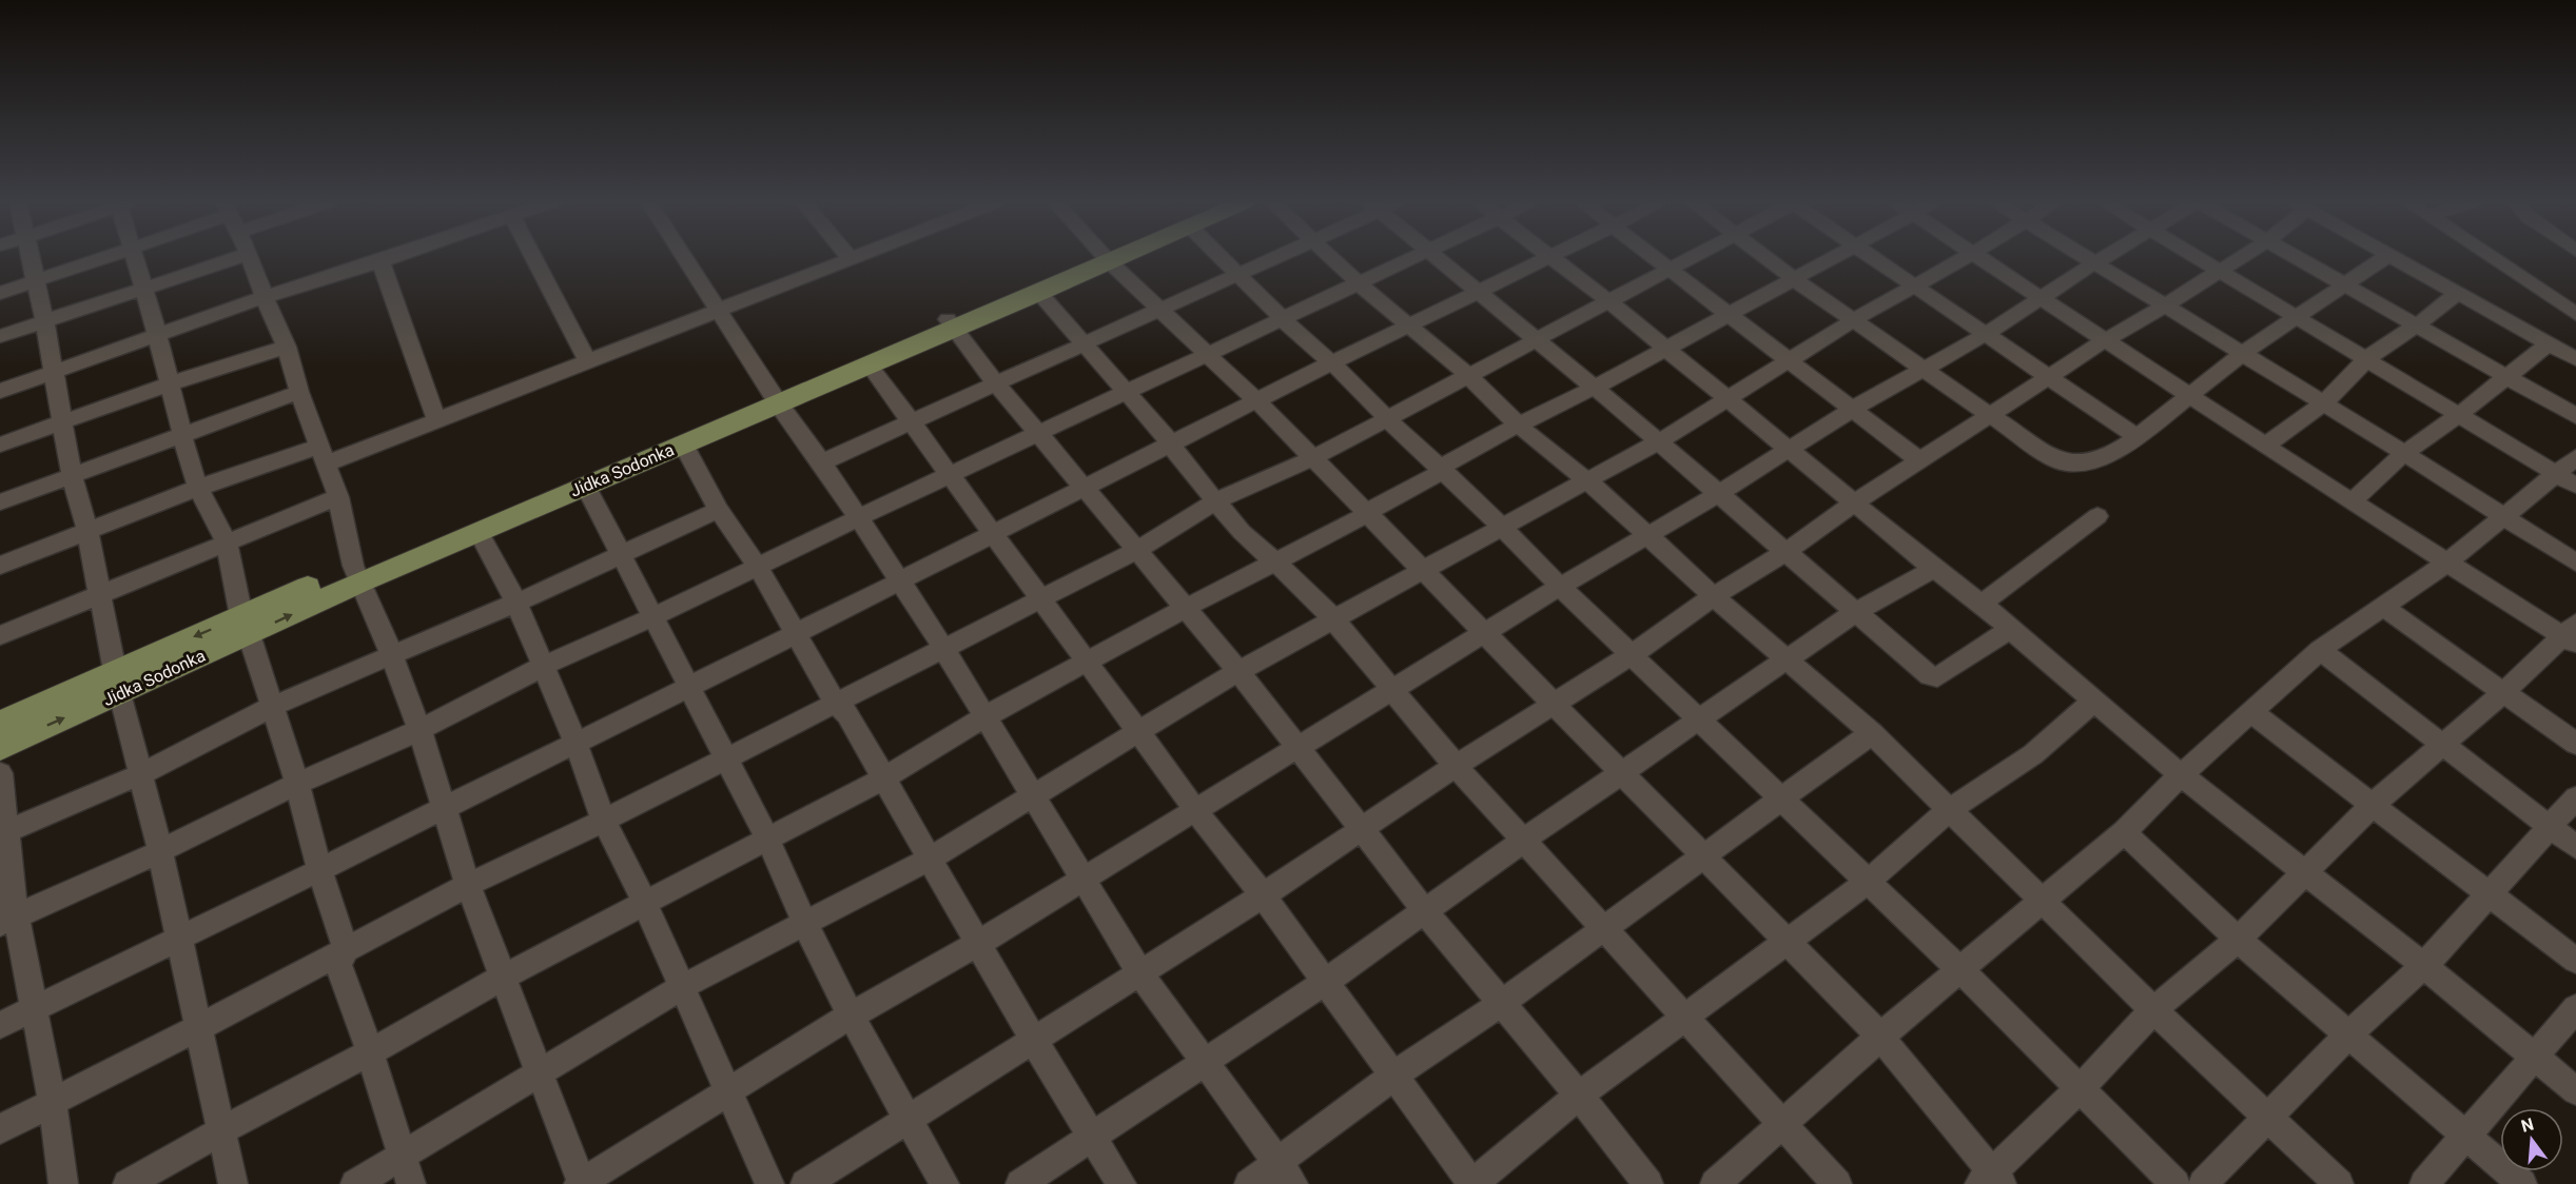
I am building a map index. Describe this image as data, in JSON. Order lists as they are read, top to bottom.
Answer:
{
  "streets": {
    "main road": ["Jidka Sodonka"]
  },
  "north": "top"
}
